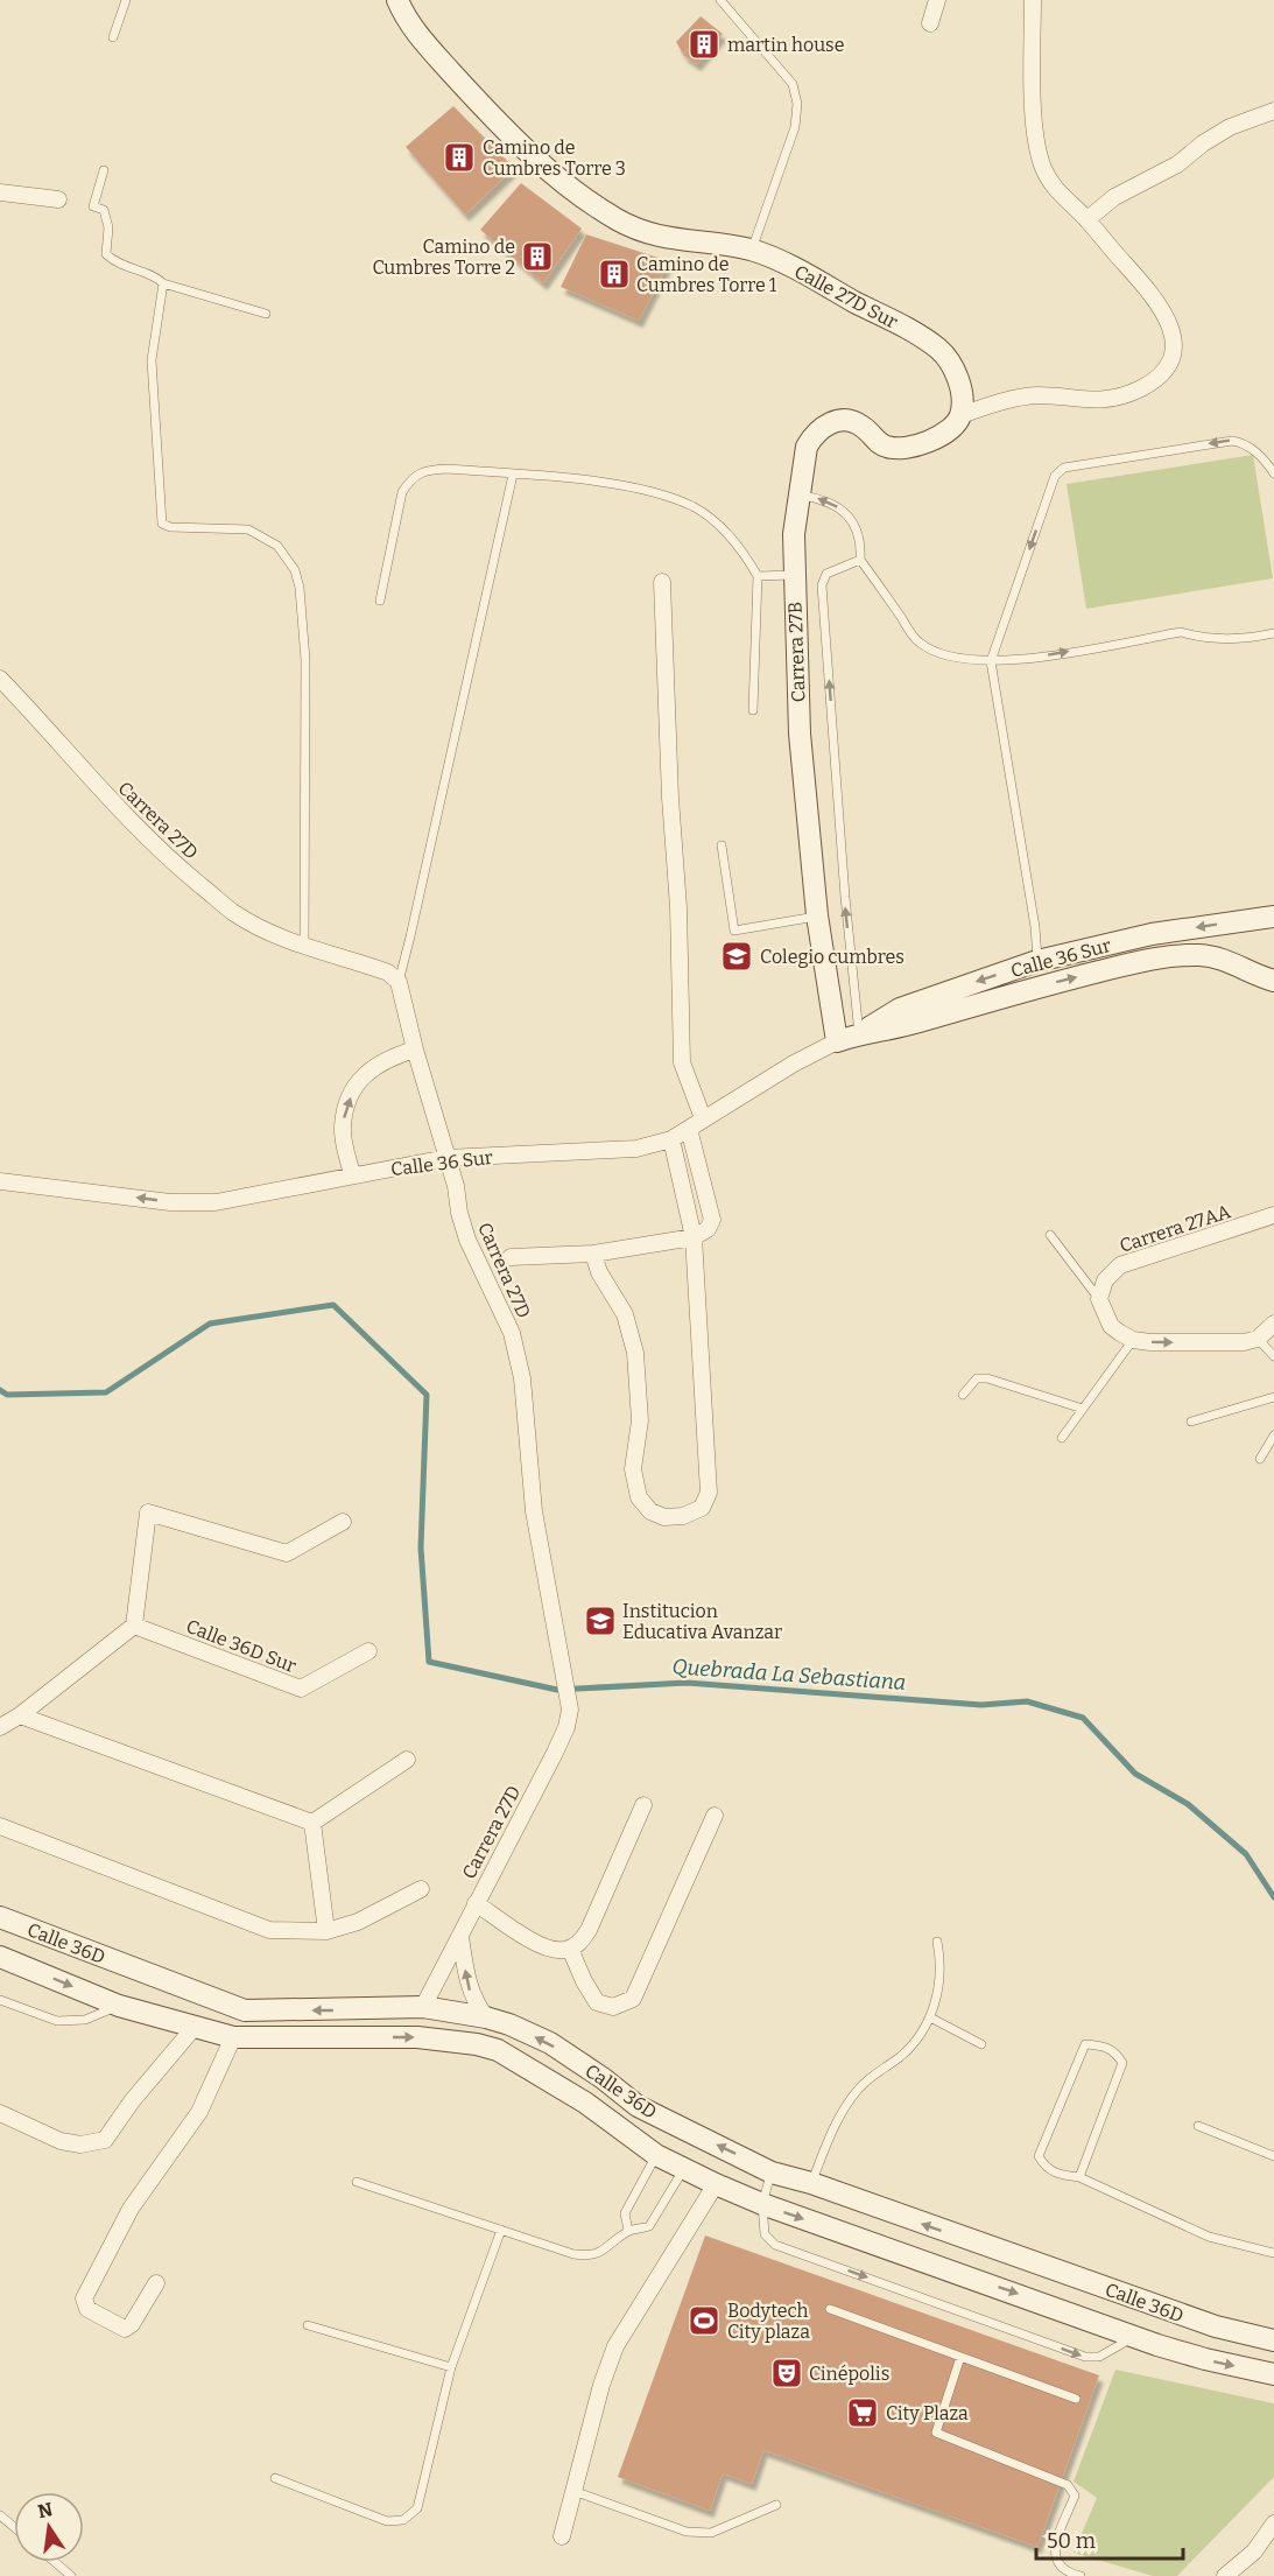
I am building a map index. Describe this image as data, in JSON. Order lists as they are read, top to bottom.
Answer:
{
  "streets": {
    "main road": [
      "Calle 27D Sur",
      "Carrera 27B",
      "Calle 36 Sur",
      "Calle 36D"
    ],
    "street": ["Carrera 27D", "Carrera 27AA", "Calle 36D Sur"]
  },
  "crossings": [
    ["Calle 27D Sur", "Carrera 27B"],
    ["Carrera 27B", "Calle 36 Sur"],
    ["Carrera 27D", "Calle 36 Sur"],
    ["Carrera 27D", "Calle 36D"]
  ],
  "water": ["Quebrada La Sebastiana"],
  "places": {
    "building": [
      "martin house",
      "Camino de Cumbres Torre 3",
      "Camino de Cumbres Torre 2",
      "Camino de Cumbres Torre 1"
    ],
    "school or university": ["Colegio cumbres", "Institucion Educativa Avanzar"],
    "sports": ["Bodytech City plaza"],
    "theatre": ["Cinépolis"],
    "supermarket": ["City Plaza"]
  },
  "scale_bar": "50 m",
  "north": "top"
}
